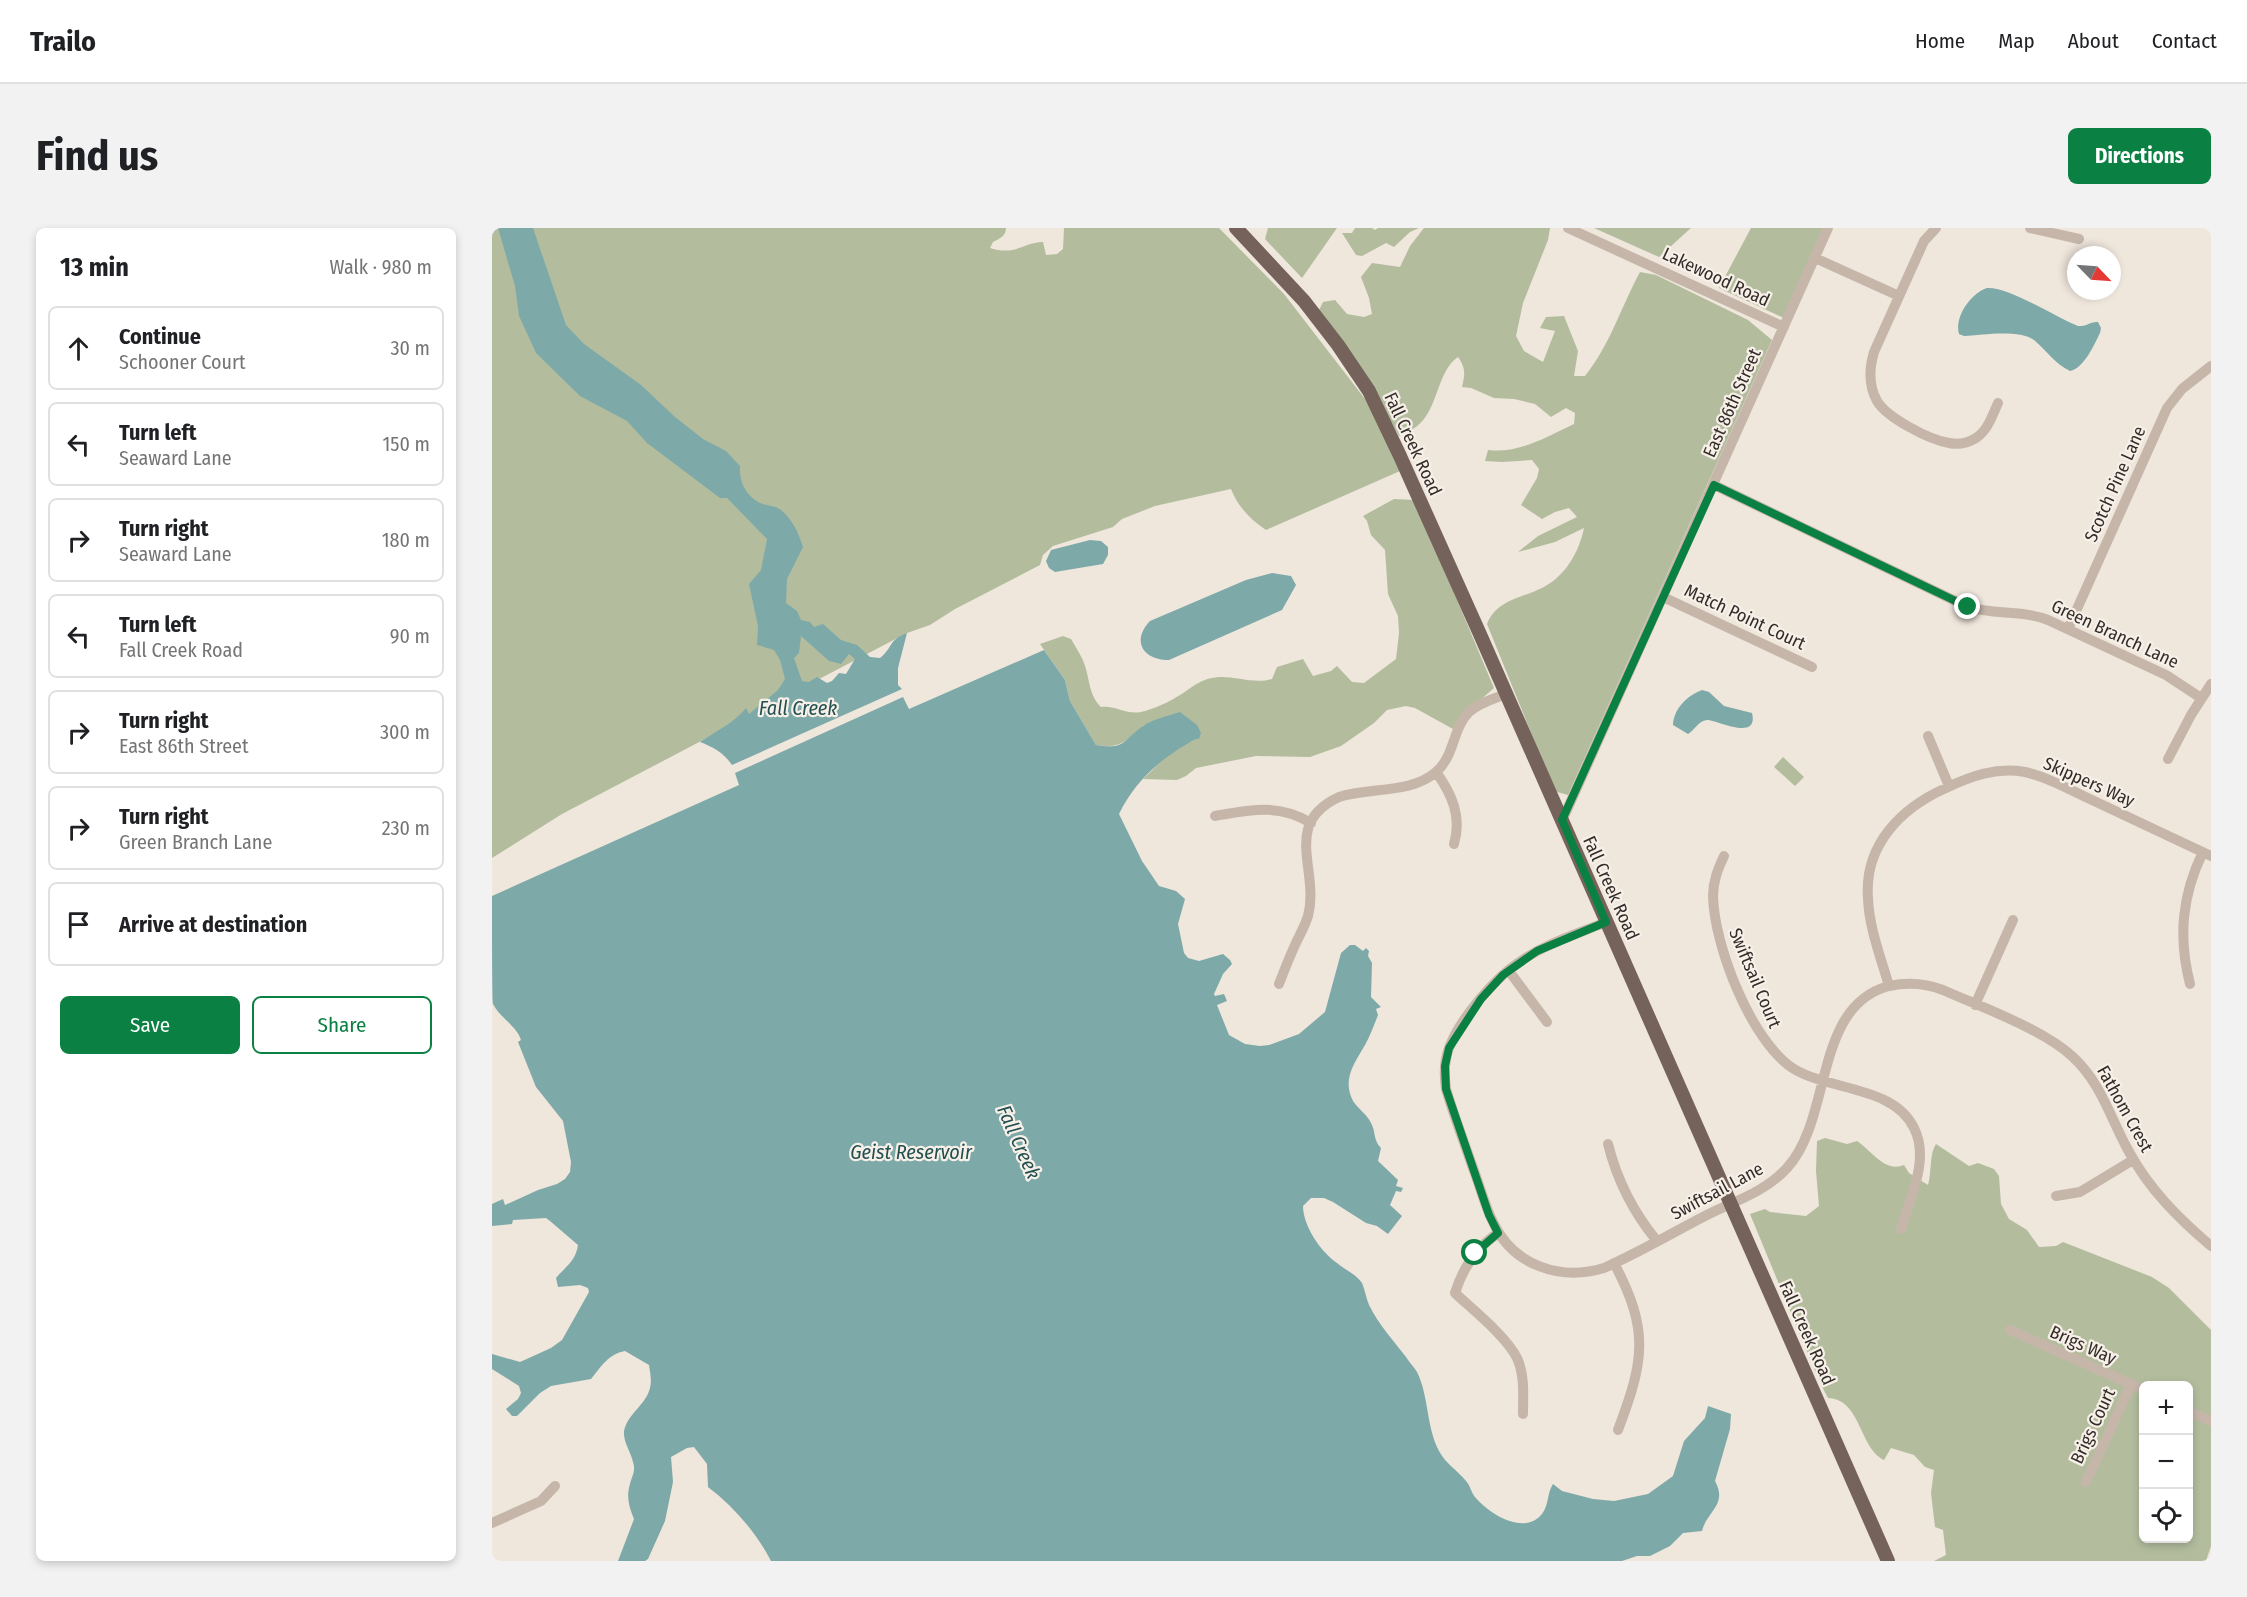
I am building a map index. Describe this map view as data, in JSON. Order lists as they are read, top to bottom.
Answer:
{
  "streets": {
    "main road": ["Fall Creek Road"],
    "street": [
      "Lakewood Road",
      "East 86th Street",
      "Scotch Pine Lane",
      "Match Point Court",
      "Green Branch Lane",
      "Skippers Way",
      "Swiftsail Court",
      "Fathom Crest",
      "Swiftsail Lane",
      "Brigs Way",
      "Brigs Court"
    ]
  },
  "crossings": [
    ["Lakewood Road", "East 86th Street"],
    ["East 86th Street", "Fall Creek Road"],
    ["East 86th Street", "Match Point Court"],
    ["East 86th Street", "Green Branch Lane"],
    ["Fall Creek Road", "Swiftsail Lane"],
    ["Scotch Pine Lane", "Green Branch Lane"],
    ["Skippers Way", "Fathom Crest"],
    ["Skippers Way", "Swiftsail Lane"],
    ["Swiftsail Court", "Swiftsail Lane"],
    ["Fathom Crest", "Swiftsail Lane"],
    ["Brigs Way", "Brigs Court"]
  ],
  "water": ["Fall Creek", "Geist Reservoir"],
  "north": "bottom right",
  "page": {
    "header": "Trailo",
    "nav": [
      "Home",
      "Map",
      "About",
      "Contact"
    ],
    "buttons": [
      "Directions",
      ["Save", "Share"]
    ],
    "title": "Find us",
    "heading": ["13 min", "Walk · 980 m"],
    "list": [
      ["Continue", "Schooner Court", "30 m"],
      ["Turn left", "Seaward Lane", "150 m"],
      ["Turn right", "Seaward Lane", "180 m"],
      ["Turn left", "Fall Creek Road", "90 m"],
      ["Turn right", "East 86th Street", "300 m"],
      ["Turn right", "Green Branch Lane", "230 m"],
      "Arrive at destination"
    ],
    "map_buttons": ["+", "−"]
  }
}
